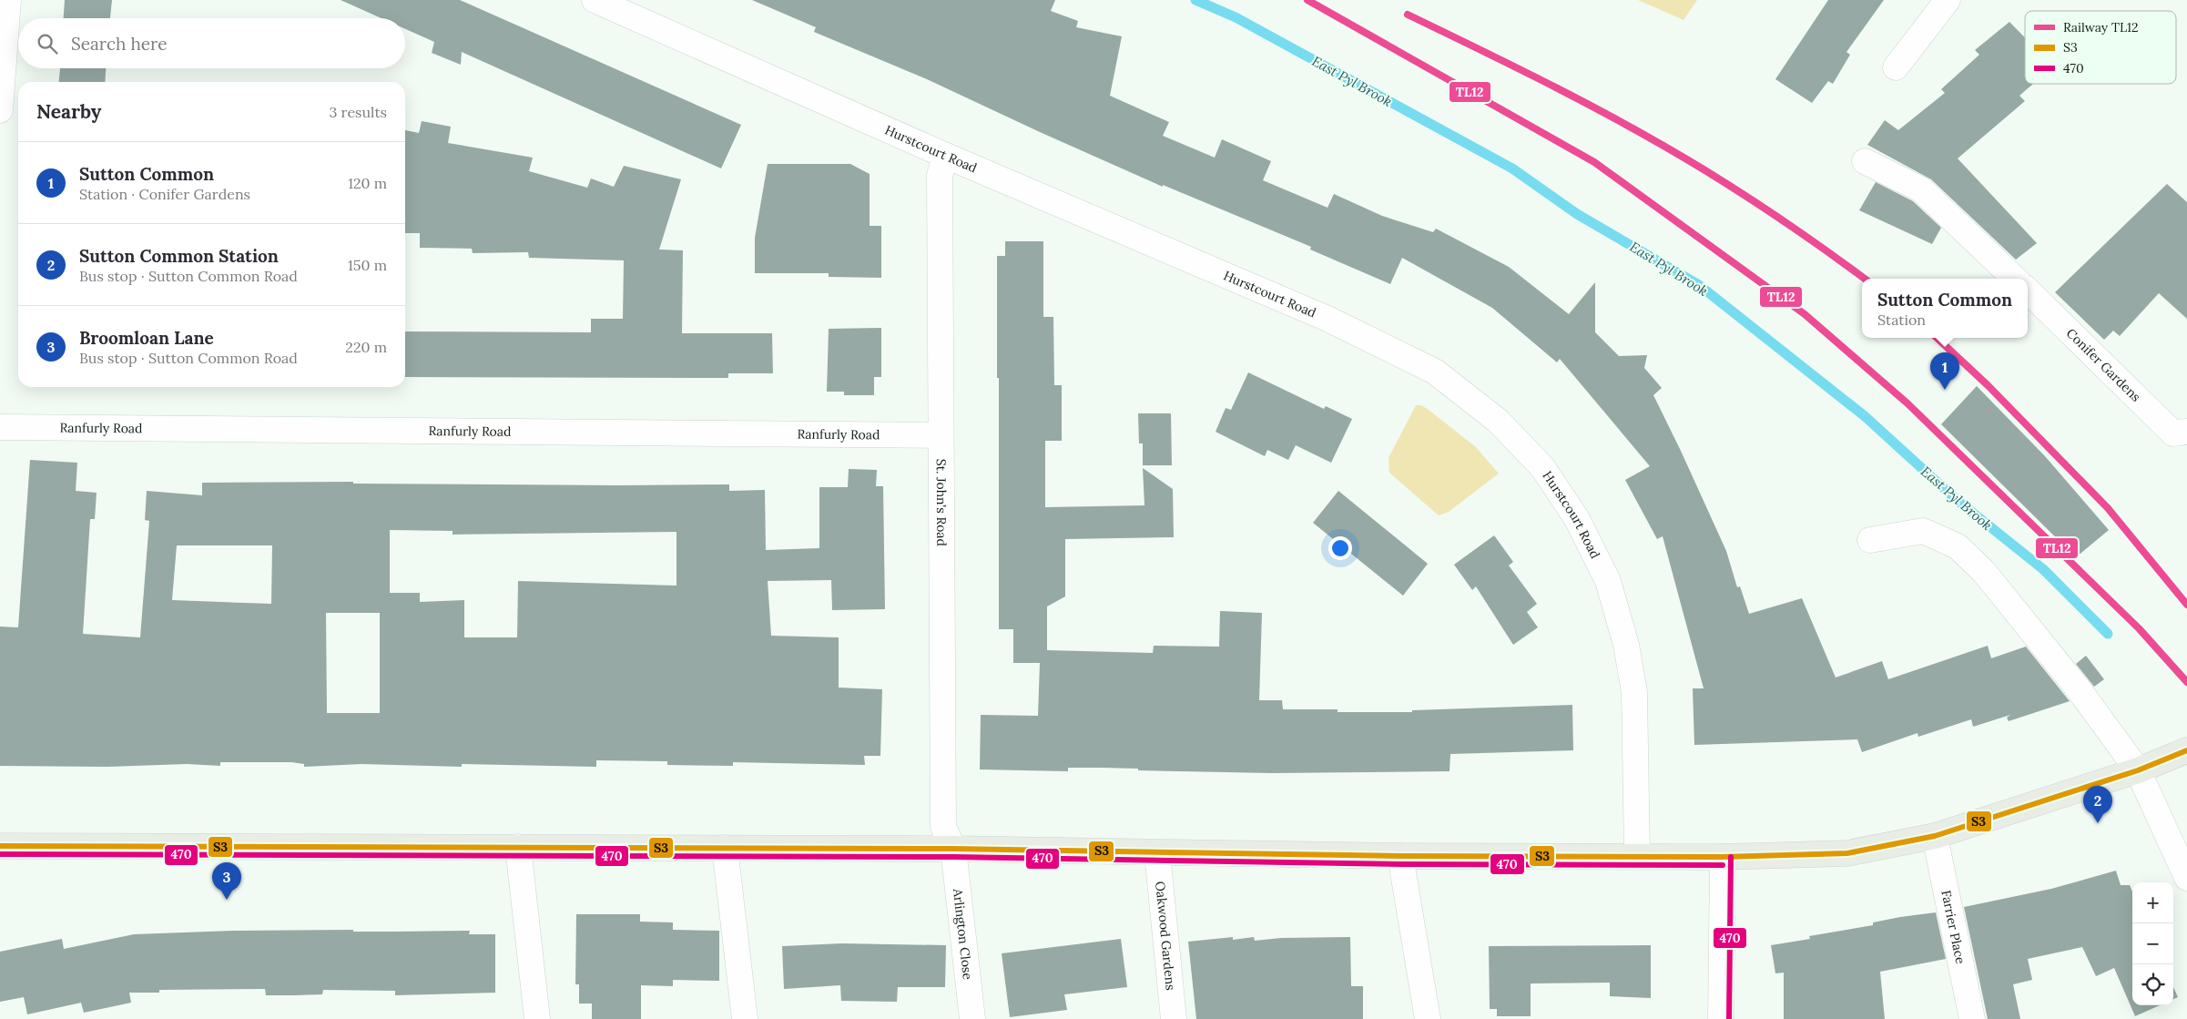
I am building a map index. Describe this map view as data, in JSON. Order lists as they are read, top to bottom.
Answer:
{
  "streets": {
    "street": [
      "Hurstcourt Road",
      "Conifer Gardens",
      "Ranfurly Road",
      "St. John's Road",
      "Farrier Place",
      "Arlington Close",
      "Oakwood Gardens"
    ]
  },
  "crossings": [
    ["Hurstcourt Road", "St. John's Road"],
    ["Ranfurly Road", "St. John's Road"],
    ["St. John's Road", "Arlington Close"]
  ],
  "water": ["East Pyl Brook"],
  "lines": ["rail line TL12", "transit line S3", "transit line 470"],
  "legend": ["Railway TL12", "S3", "470"],
  "page": {
    "search": "Search here",
    "heading": ["Nearby", "3 results"],
    "list": [
      {
        "mark": "1",
        "name": "Sutton Common",
        "note": "Station · Conifer Gardens",
        "value": "120 m"
      },
      {
        "mark": "2",
        "name": "Sutton Common Station",
        "note": "Bus stop · Sutton Common Road",
        "value": "150 m"
      },
      {
        "mark": "3",
        "name": "Broomloan Lane",
        "note": "Bus stop · Sutton Common Road",
        "value": "220 m"
      }
    ],
    "popup": ["Sutton Common", "Station"],
    "pins": ["1", "2", "3"],
    "map_buttons": ["+", "−"]
  }
}
